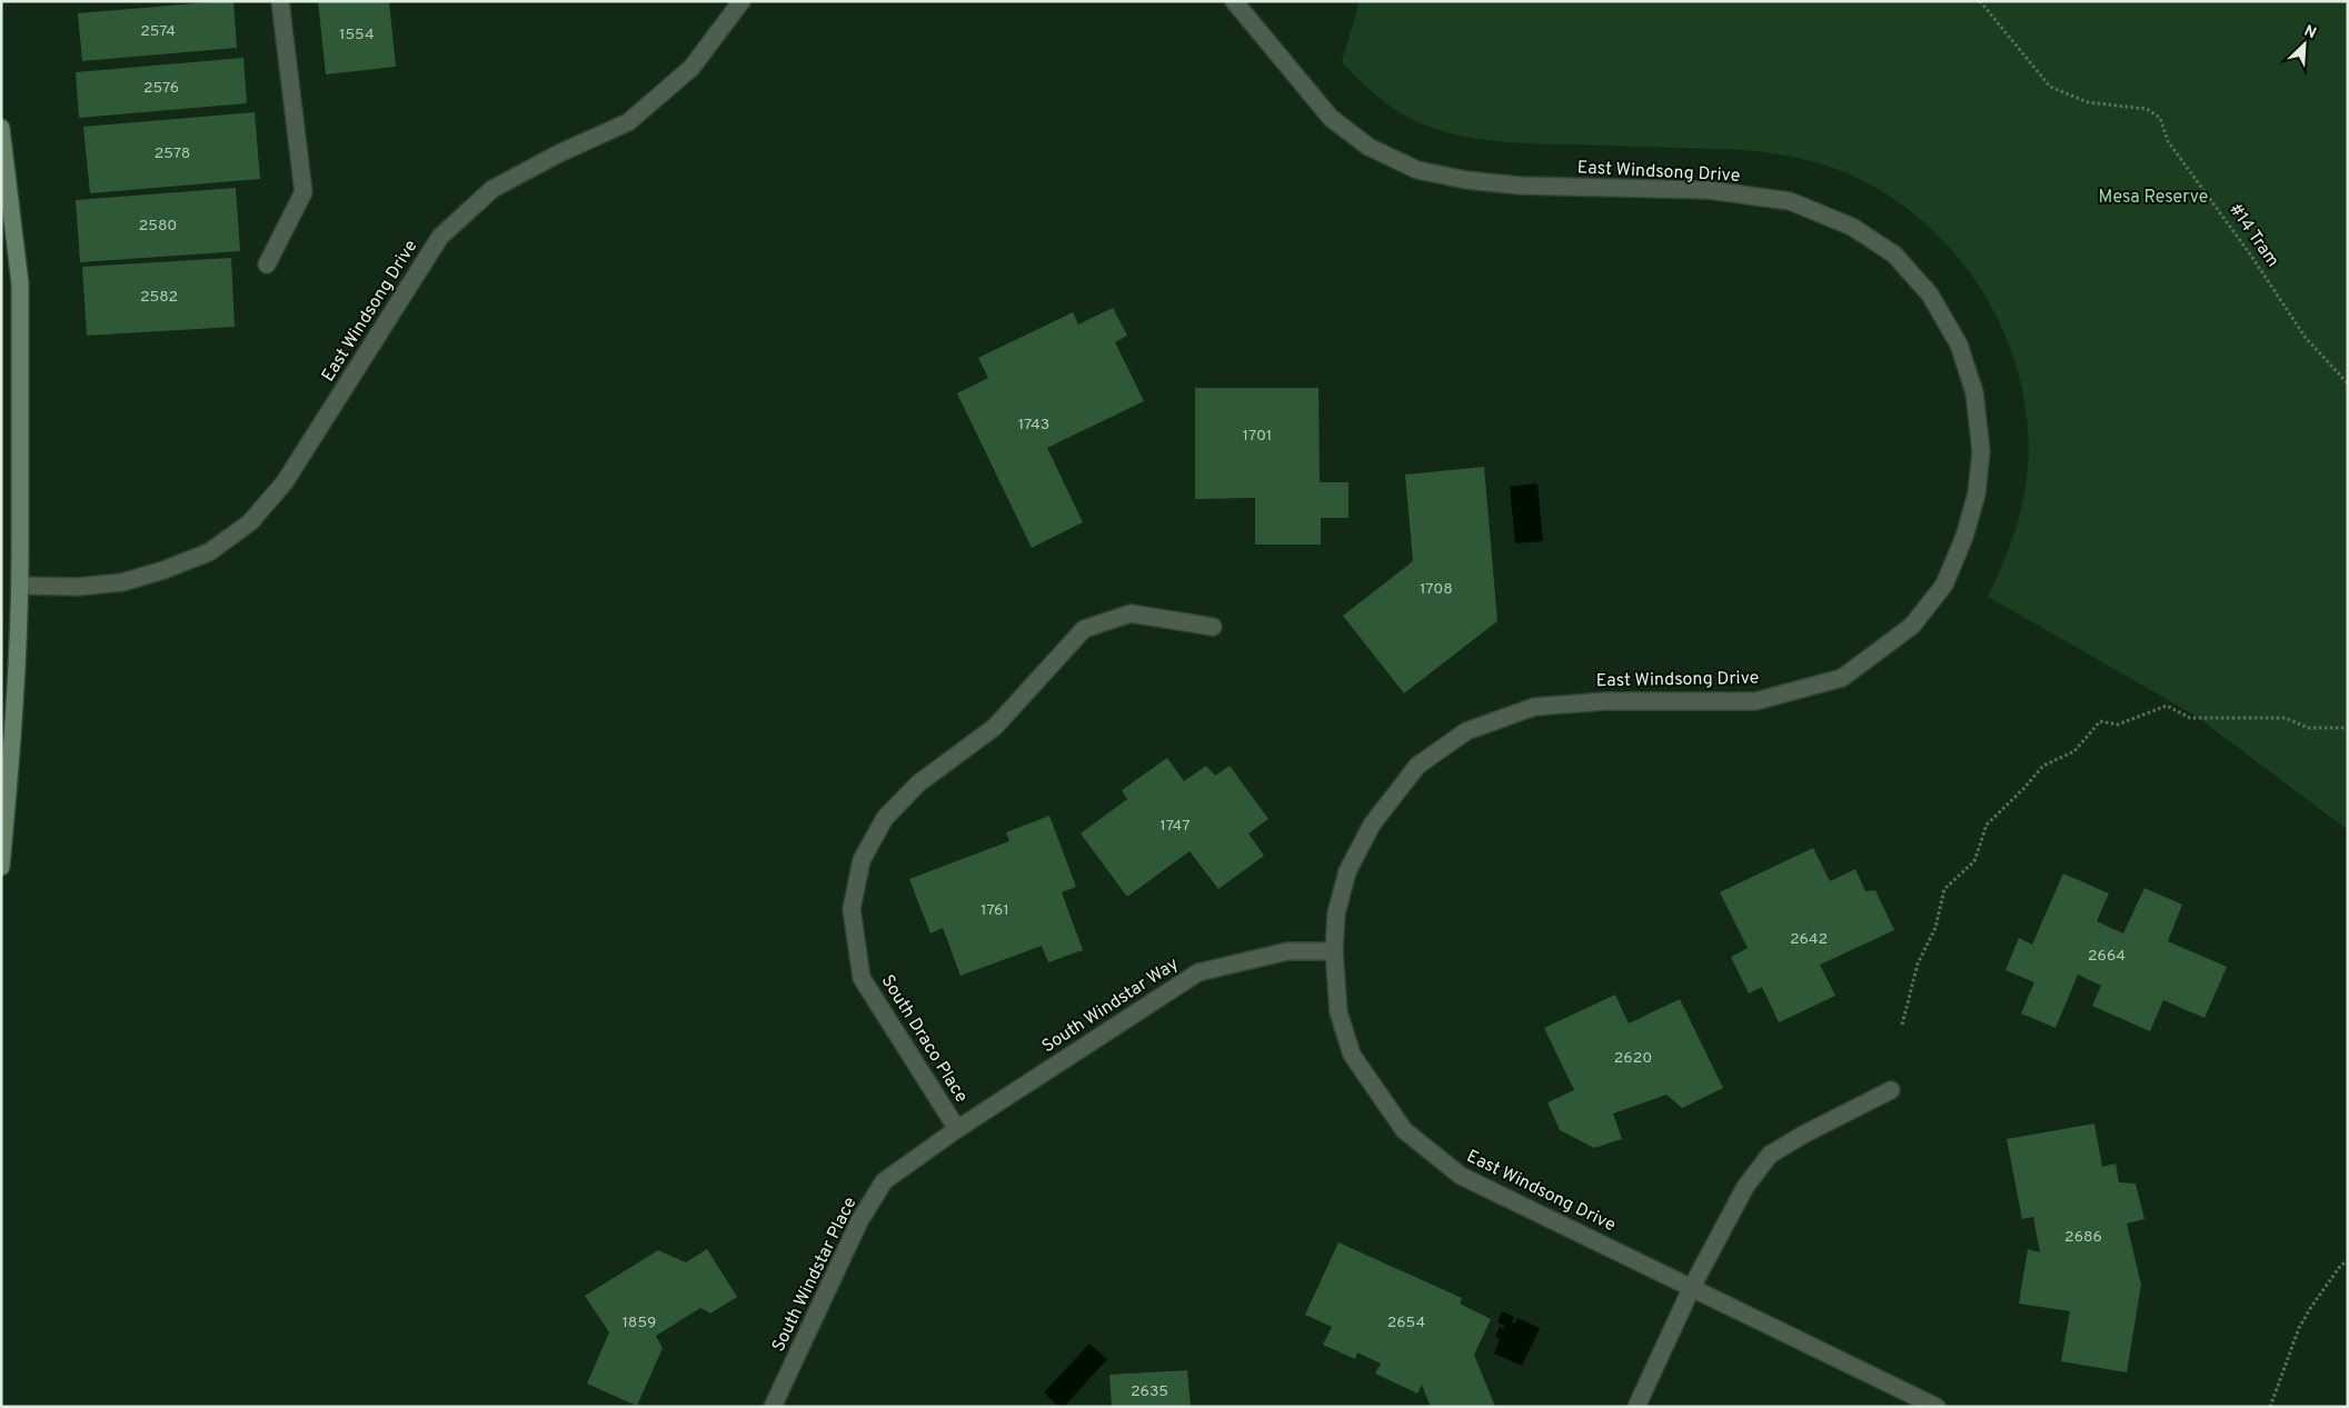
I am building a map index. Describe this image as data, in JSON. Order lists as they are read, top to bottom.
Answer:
{
  "streets": {
    "street": [
      "East Windsong Drive",
      "South Windstar Way",
      "South Draco Place",
      "South Windstar Place"
    ],
    "path": ["#14 Tram"]
  },
  "crossings": [
    ["East Windsong Drive", "South Windstar Way"],
    ["South Windstar Way", "South Draco Place"],
    ["South Windstar Way", "South Windstar Place"],
    ["South Draco Place", "South Windstar Place"]
  ],
  "parks": ["Mesa Reserve"],
  "house_numbers": [
    "2574",
    "1554",
    "2576",
    "2578",
    "2580",
    "2582",
    "1743",
    "1701",
    "1708",
    "1747",
    "1761",
    "2642",
    "2664",
    "2620",
    "2686",
    "1859",
    "2654",
    "2635"
  ],
  "north": "top right"
}
